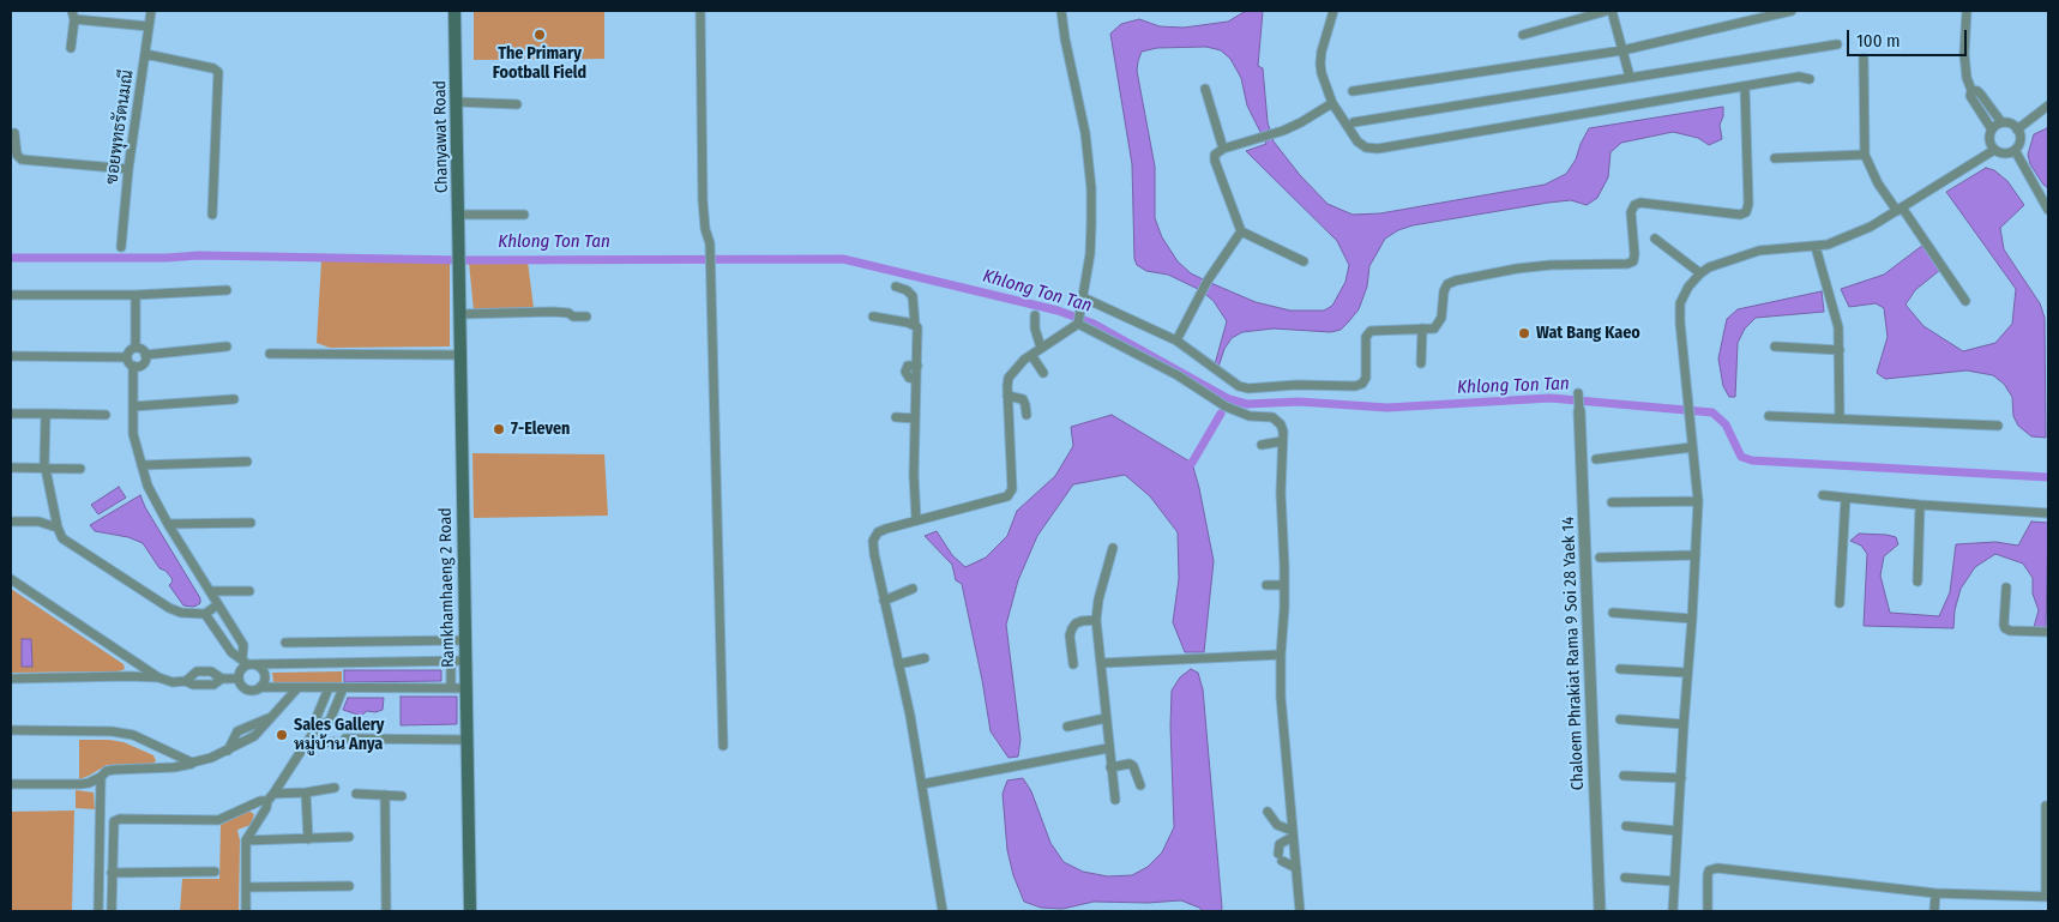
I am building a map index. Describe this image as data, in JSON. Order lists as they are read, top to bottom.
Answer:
{
  "streets": {
    "main road": ["Chanyawat Road", "Ramkhamhaeng 2 Road"],
    "street": ["ซอยพุทธรัตนมณี", "Chaloem Phrakiat Rama 9 Soi 28 Yaek 14"]
  },
  "crossings": [
    ["Chanyawat Road", "Ramkhamhaeng 2 Road"]
  ],
  "water": ["Khlong Ton Tan"],
  "places": [
    "The Primary Football Field",
    "Wat Bang Kaeo",
    "7-Eleven",
    "Sales Gallery หมู่บ้าน Anya"
  ],
  "scale_bar": "100 m"
}
